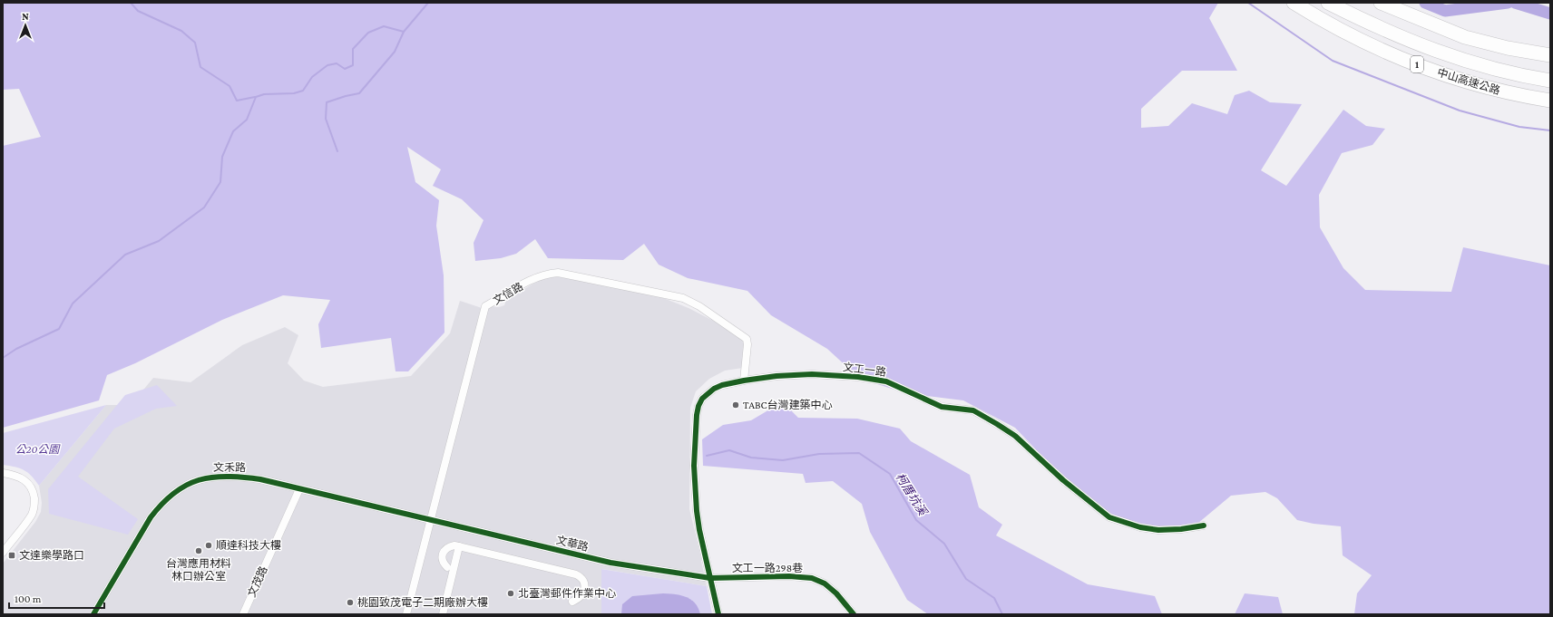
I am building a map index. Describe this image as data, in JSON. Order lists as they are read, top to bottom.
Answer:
{
  "streets": {
    "highway": ["1", "中山高速公路"],
    "street": [
      "文信路",
      "文工一路",
      "文禾路",
      "文華路",
      "文工一路298巷",
      "文茂路"
    ]
  },
  "crossings": [
    ["文信路", "文工一路"],
    ["文信路", "文禾路"],
    ["文信路", "文華路"],
    ["文工一路", "文華路"],
    ["文工一路", "文工一路298巷"],
    ["文禾路", "文華路"],
    ["文禾路", "文茂路"],
    ["文華路", "文工一路298巷"]
  ],
  "water": ["柯厝坑溪"],
  "parks": ["公20公園"],
  "places": {
    "other": [
      "TABC台灣建築中心",
      "順達科技大樓",
      "台灣應用材料 林口辦公室",
      "北臺灣郵件作業中心",
      "桃園致茂電子二期廠辦大樓"
    ],
    "transit": ["文達樂學路口"]
  },
  "scale_bar": "100 m",
  "north": "top"
}
